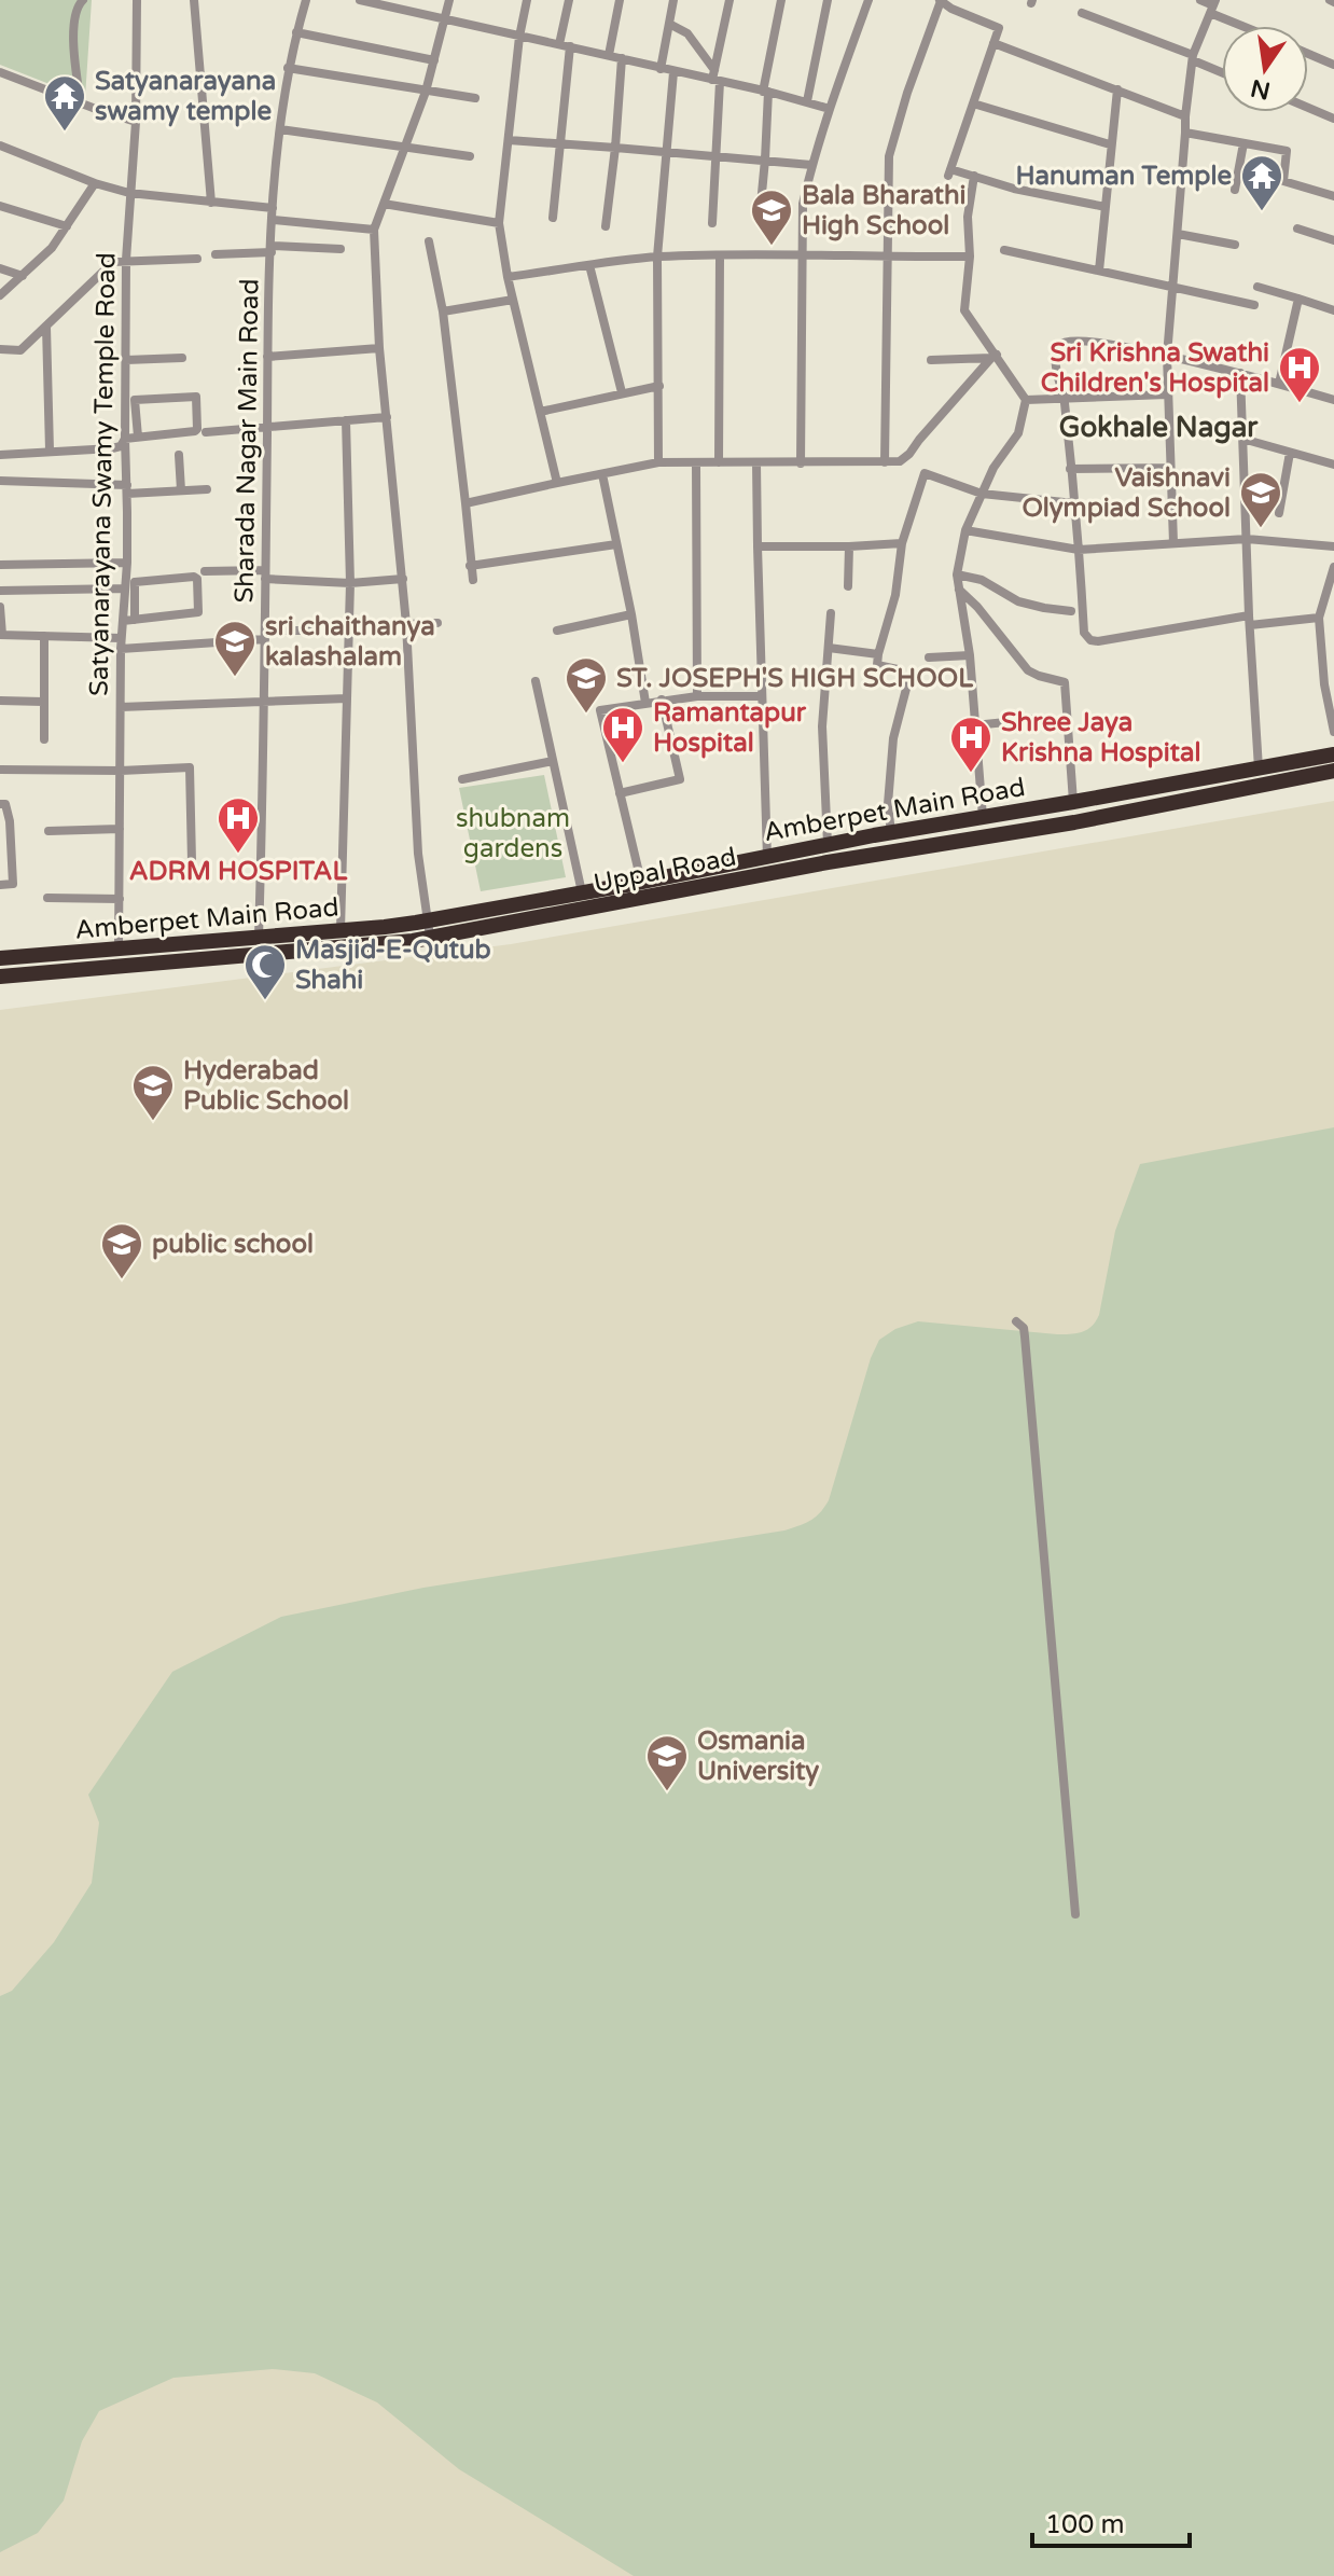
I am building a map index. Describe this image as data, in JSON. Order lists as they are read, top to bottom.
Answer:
{
  "streets": {
    "highway": ["Amberpet Main Road", "Uppal Road"],
    "street": ["Sharada Nagar Main Road", "Satyanarayana Swamy Temple Road"]
  },
  "crossings": [
    ["Sharada Nagar Main Road", "Amberpet Main Road"],
    ["Satyanarayana Swamy Temple Road", "Amberpet Main Road"],
    ["Amberpet Main Road", "Uppal Road"]
  ],
  "districts": ["Gokhale Nagar"],
  "parks": ["shubnam gardens"],
  "places": {
    "temple": ["Satyanarayana swamy temple", "Hanuman Temple"],
    "school or university": [
      "Bala Bharathi High School",
      "Vaishnavi Olympiad School",
      "sri chaithanya kalashalam",
      "ST. JOSEPH'S HIGH SCHOOL",
      "Hyderabad Public School",
      "public school",
      "Osmania University"
    ],
    "hospital": [
      "Sri Krishna Swathi Children's Hospital",
      "Ramantapur Hospital",
      "Shree Jaya Krishna Hospital",
      "ADRM HOSPITAL"
    ],
    "mosque": ["Masjid-E-Qutub Shahi"]
  },
  "scale_bar": "100 m",
  "north": "bottom"
}
